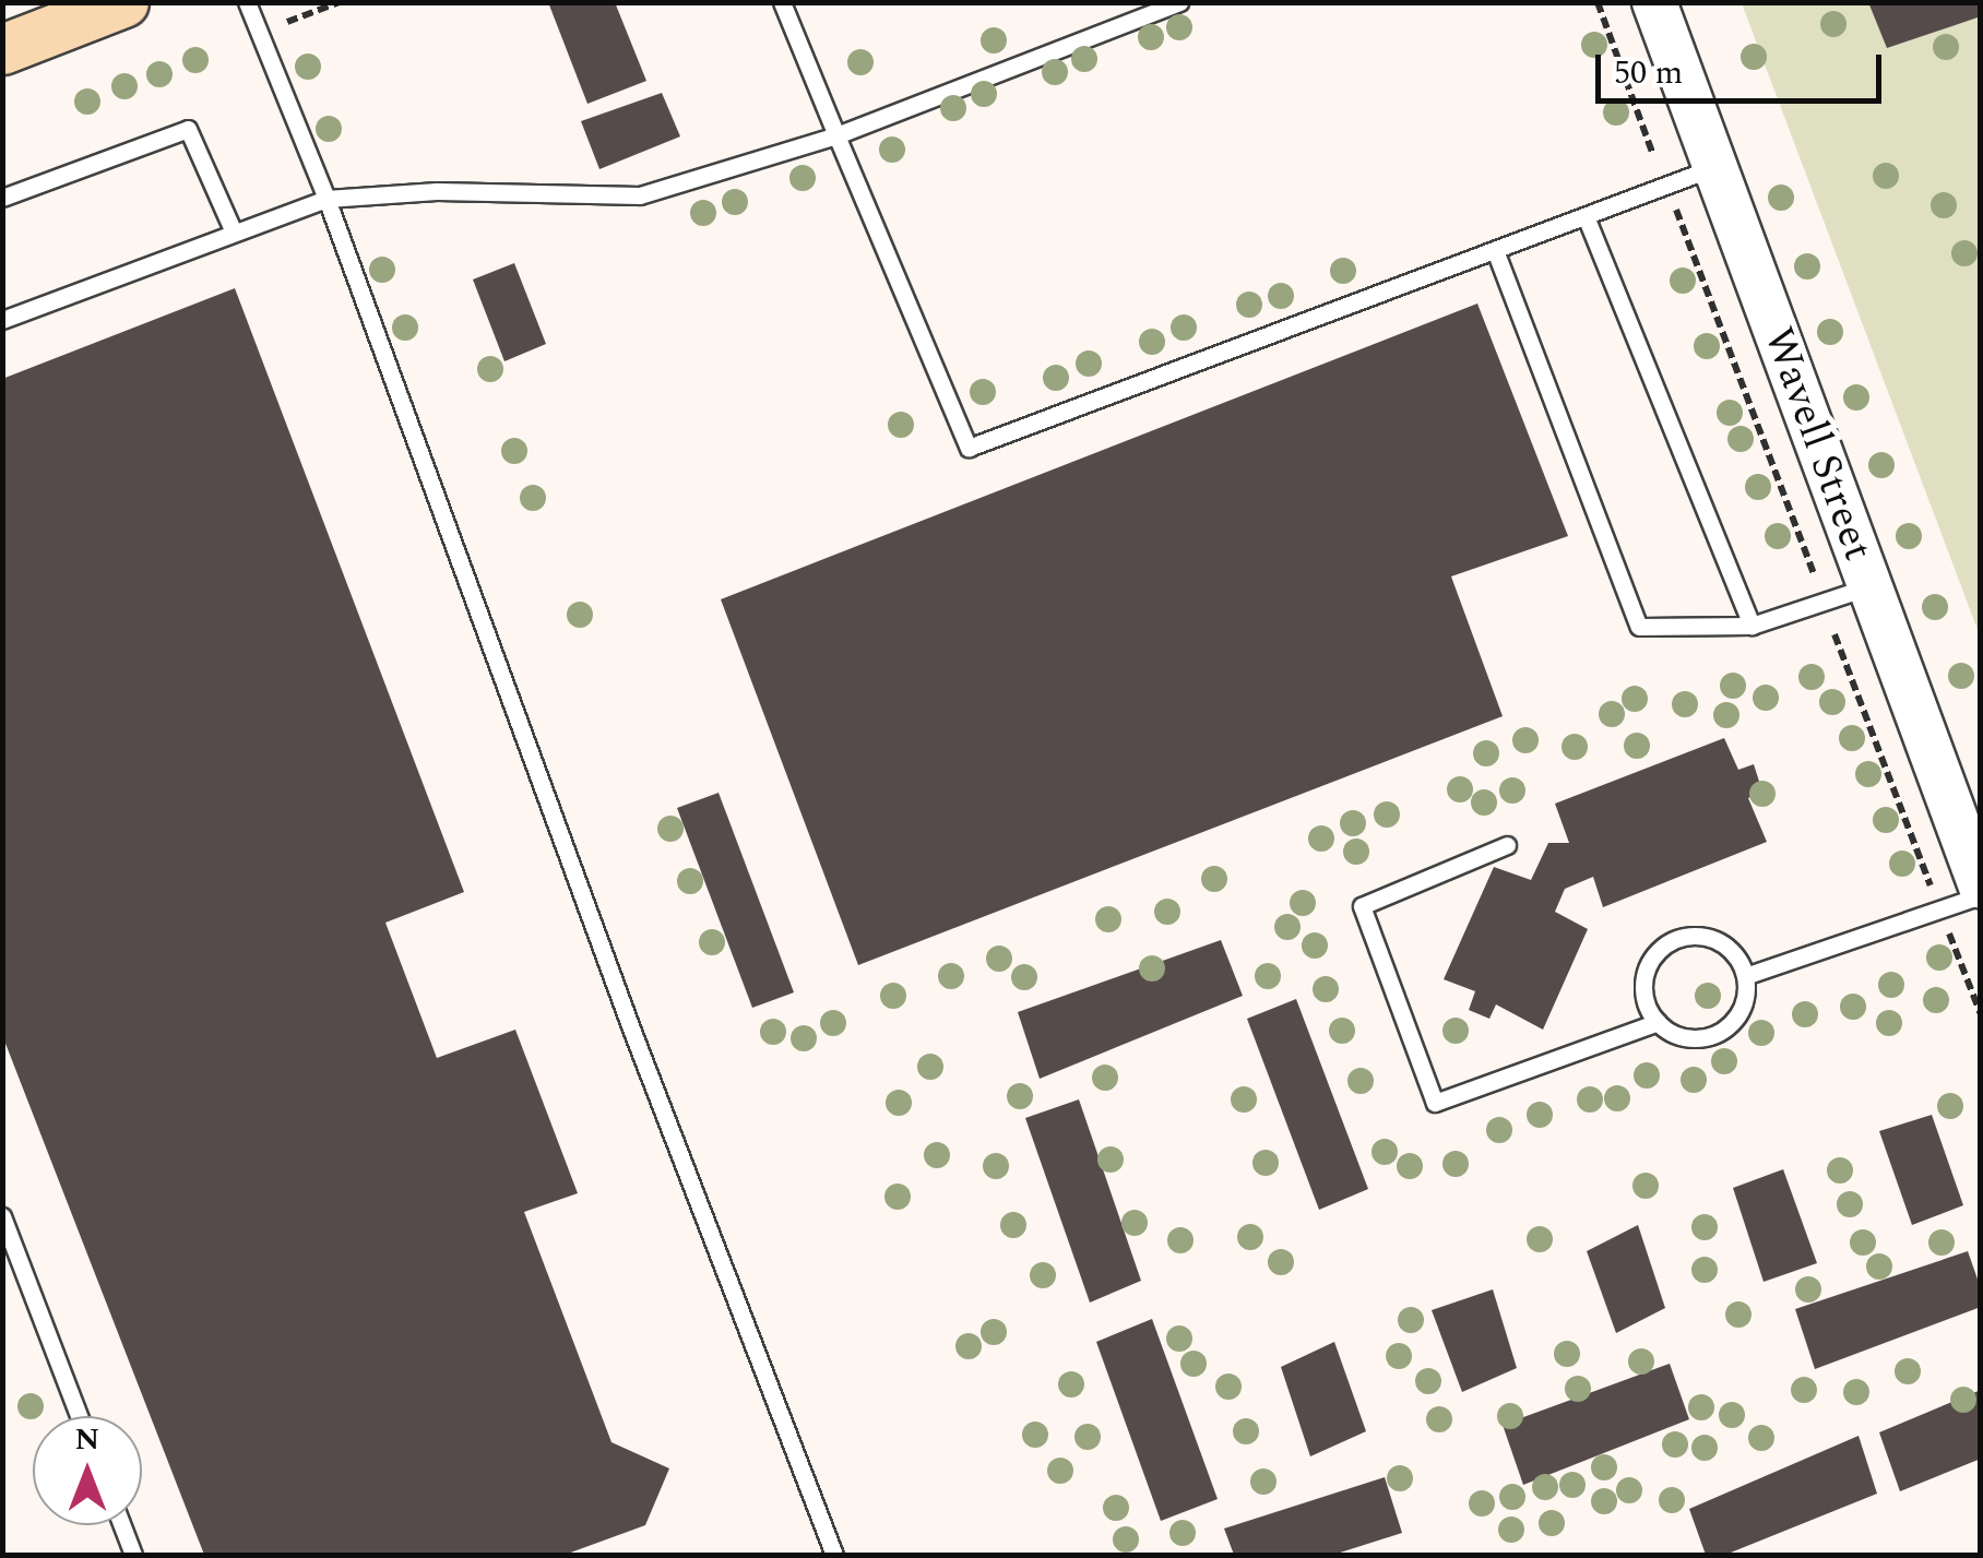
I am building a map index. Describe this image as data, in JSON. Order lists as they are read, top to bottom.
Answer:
{
  "streets": {
    "street": ["Wavell Street"]
  },
  "scale_bar": "50 m",
  "north": "top"
}
